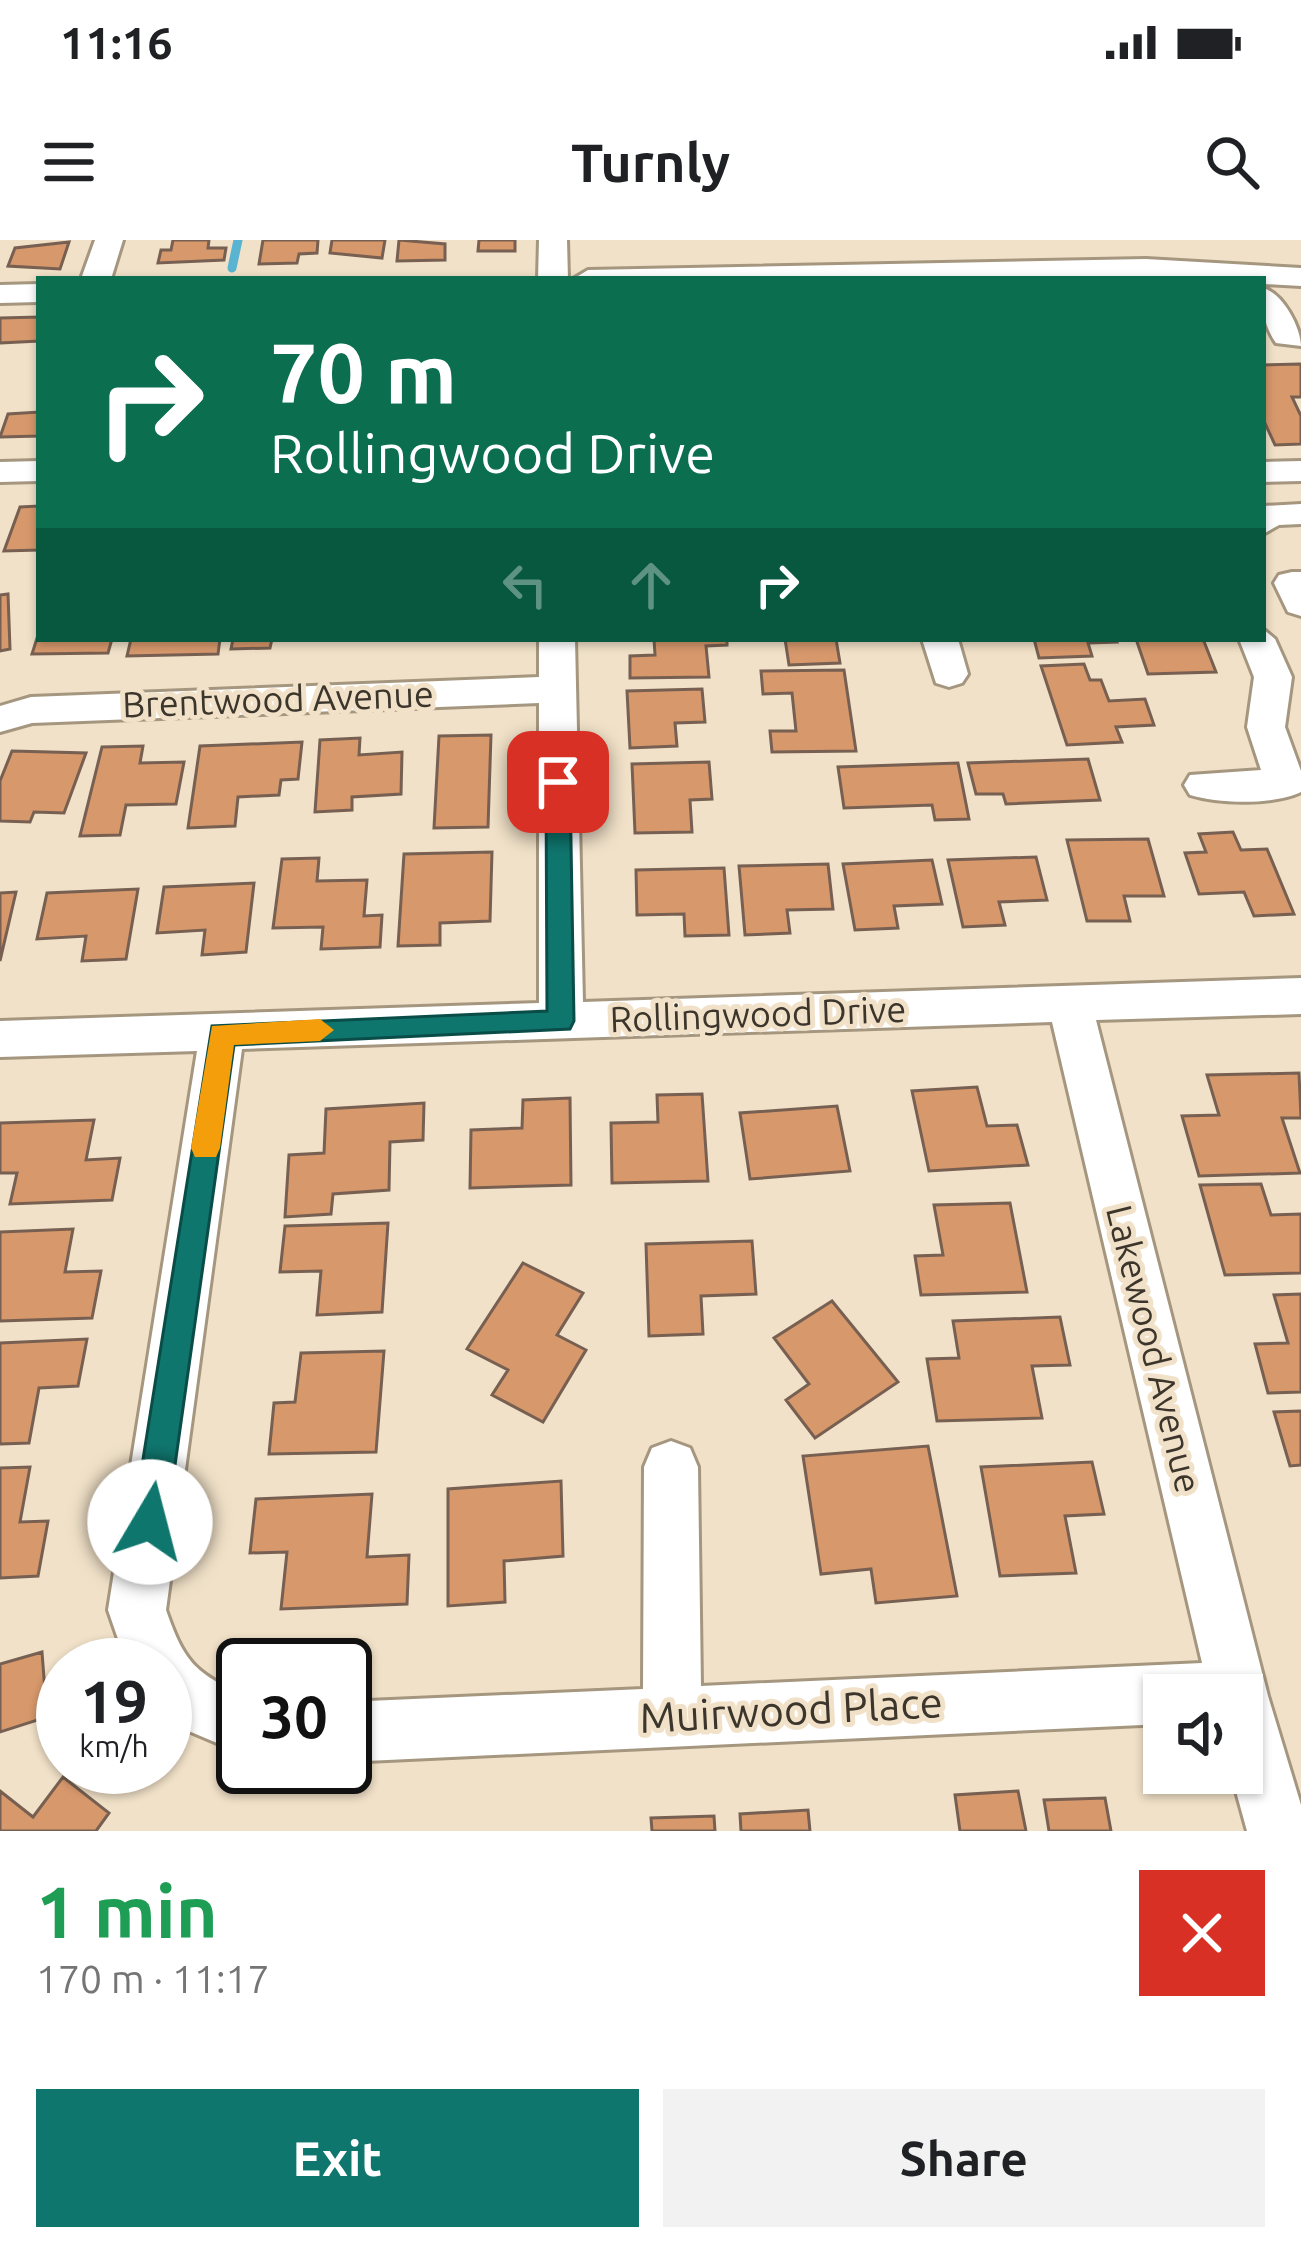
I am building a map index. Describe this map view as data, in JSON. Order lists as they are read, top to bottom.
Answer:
{
  "streets": {
    "street": [
      "Brentwood Avenue",
      "Rollingwood Drive",
      "Lakewood Avenue",
      "Muirwood Place"
    ]
  },
  "crossings": [
    ["Rollingwood Drive", "Lakewood Avenue"]
  ],
  "page": {
    "status": "11:16",
    "header": "Turnly",
    "turn": ["70 m", "Rollingwood Drive"],
    "speed": "19 km/h",
    "limit": "30",
    "heading": ["1 min", "170 m · 11:17"],
    "buttons": ["Exit", "Share"]
  }
}
